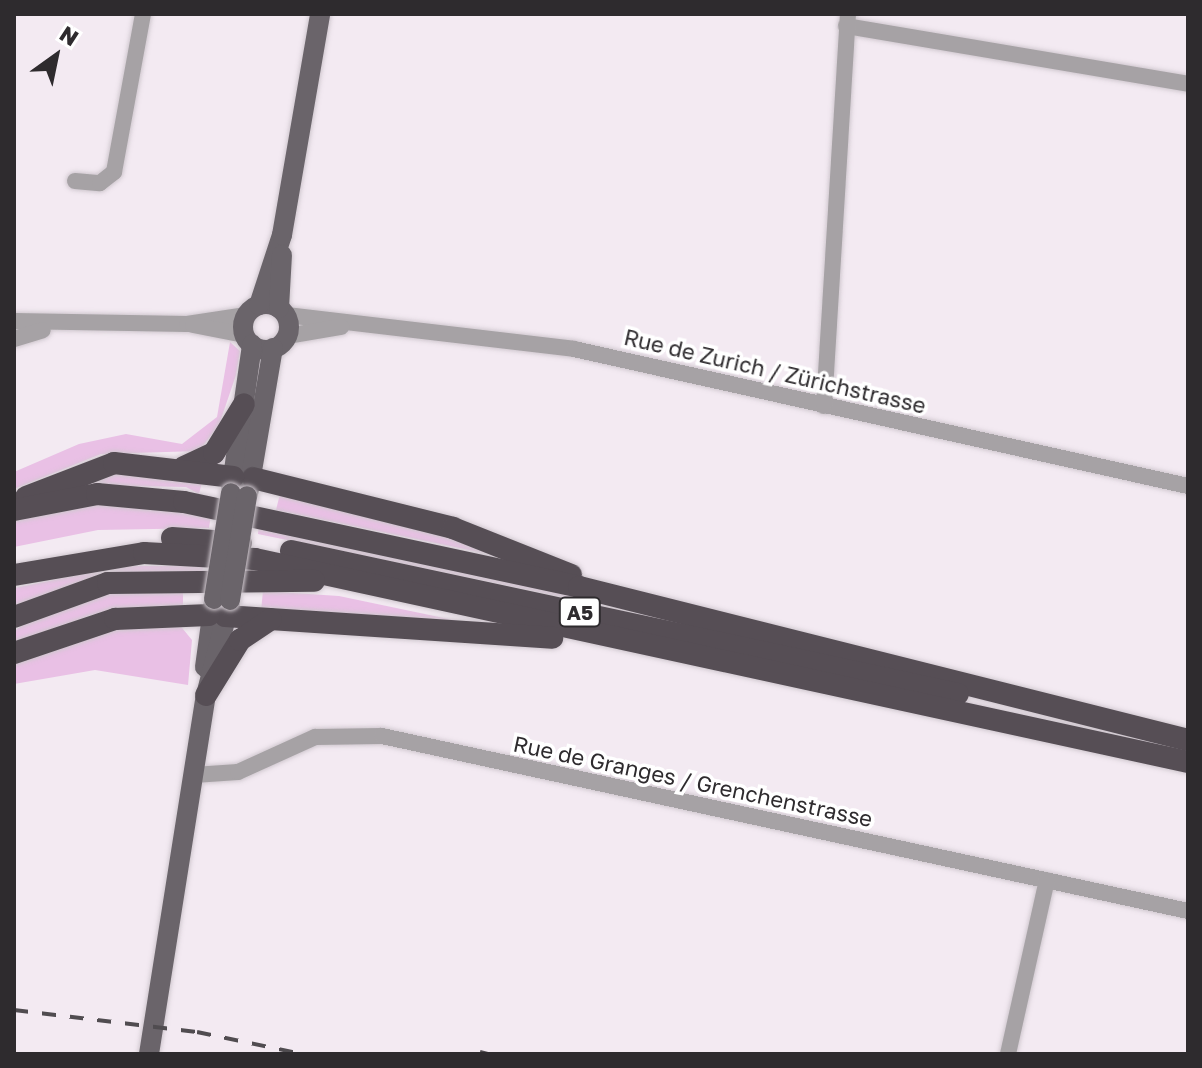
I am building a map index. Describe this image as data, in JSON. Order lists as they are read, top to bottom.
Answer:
{
  "streets": {
    "highway": ["A5"],
    "street": ["Rue de Zurich / Zürichstrasse", "Rue de Granges / Grenchenstrasse"]
  },
  "north": "top right"
}
